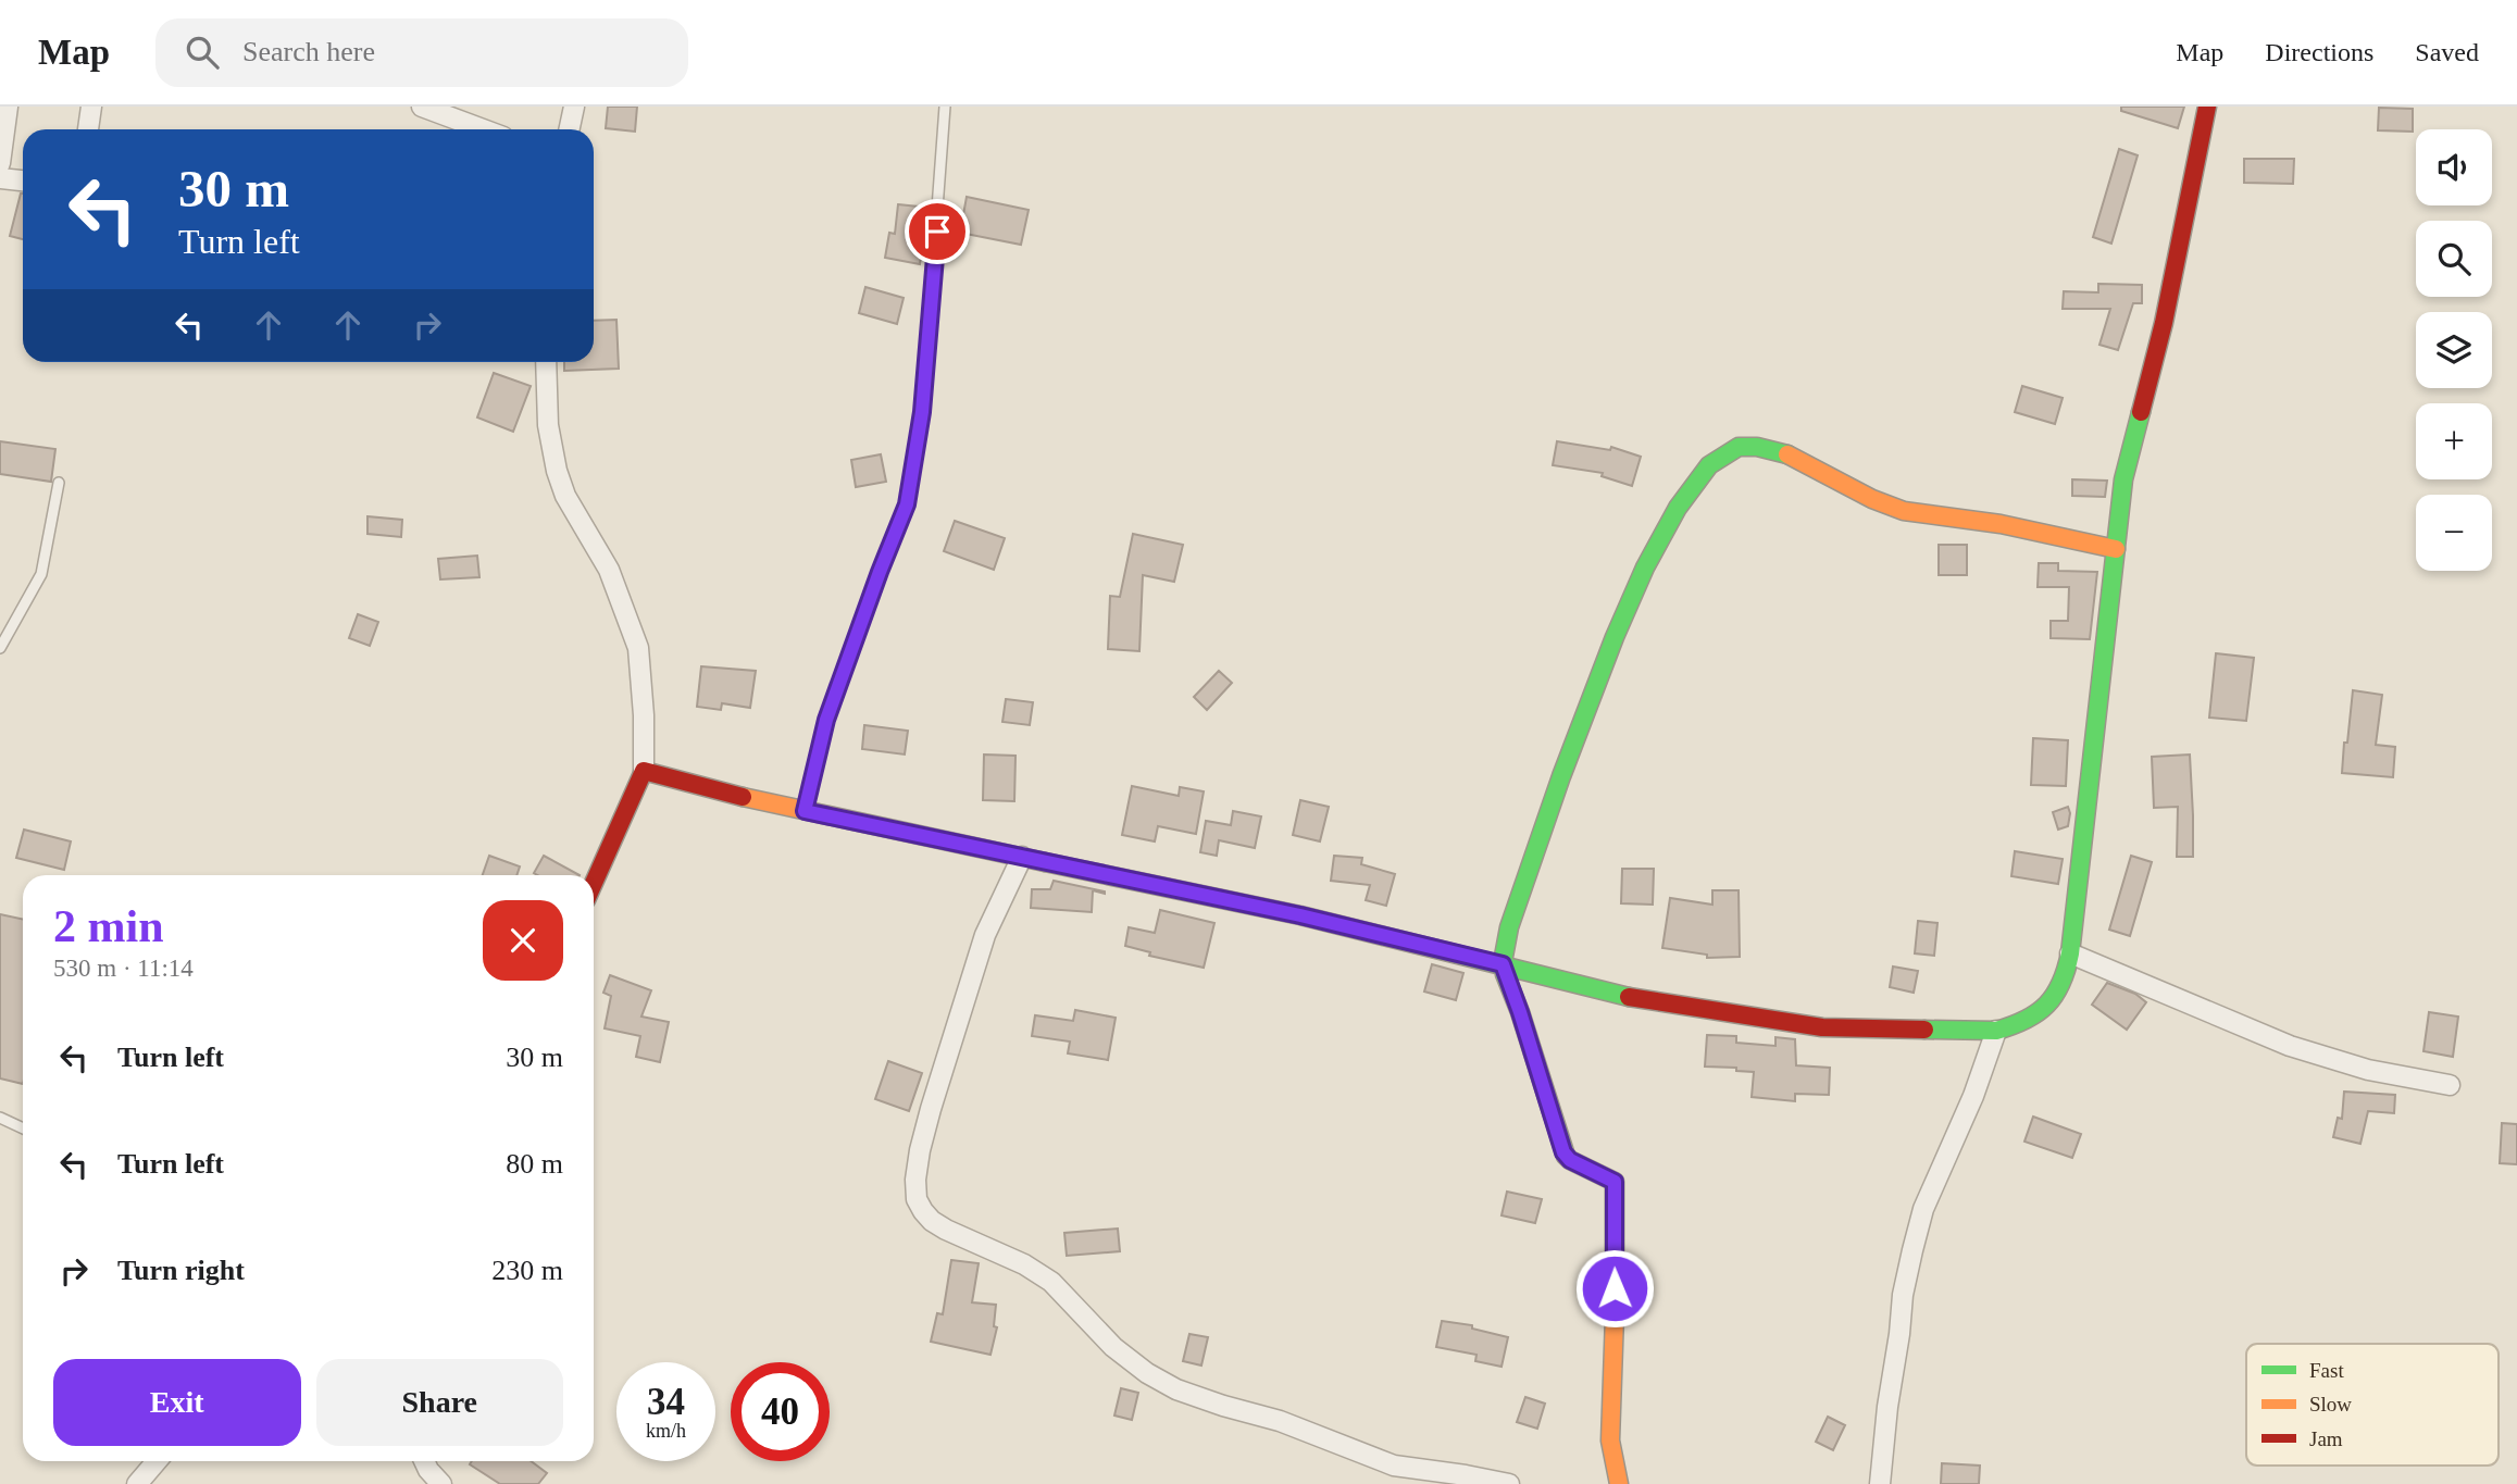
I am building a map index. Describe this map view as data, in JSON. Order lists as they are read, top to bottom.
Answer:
{
  "legend": ["Fast", "Slow", "Jam"],
  "page": {
    "header": "Map",
    "search": "Search here",
    "nav": ["Map", "Directions", "Saved"],
    "map_buttons": ["+", "−"],
    "turn": ["30 m", "Turn left"],
    "heading": ["2 min", "530 m · 11:14"],
    "list": [
      {
        "name": "Turn left",
        "value": "30 m"
      },
      {
        "name": "Turn left",
        "value": "80 m"
      },
      {
        "name": "Turn right",
        "value": "230 m"
      }
    ],
    "buttons": ["Exit", "Share"],
    "speed": "34 km/h",
    "limit": "40"
  }
}
